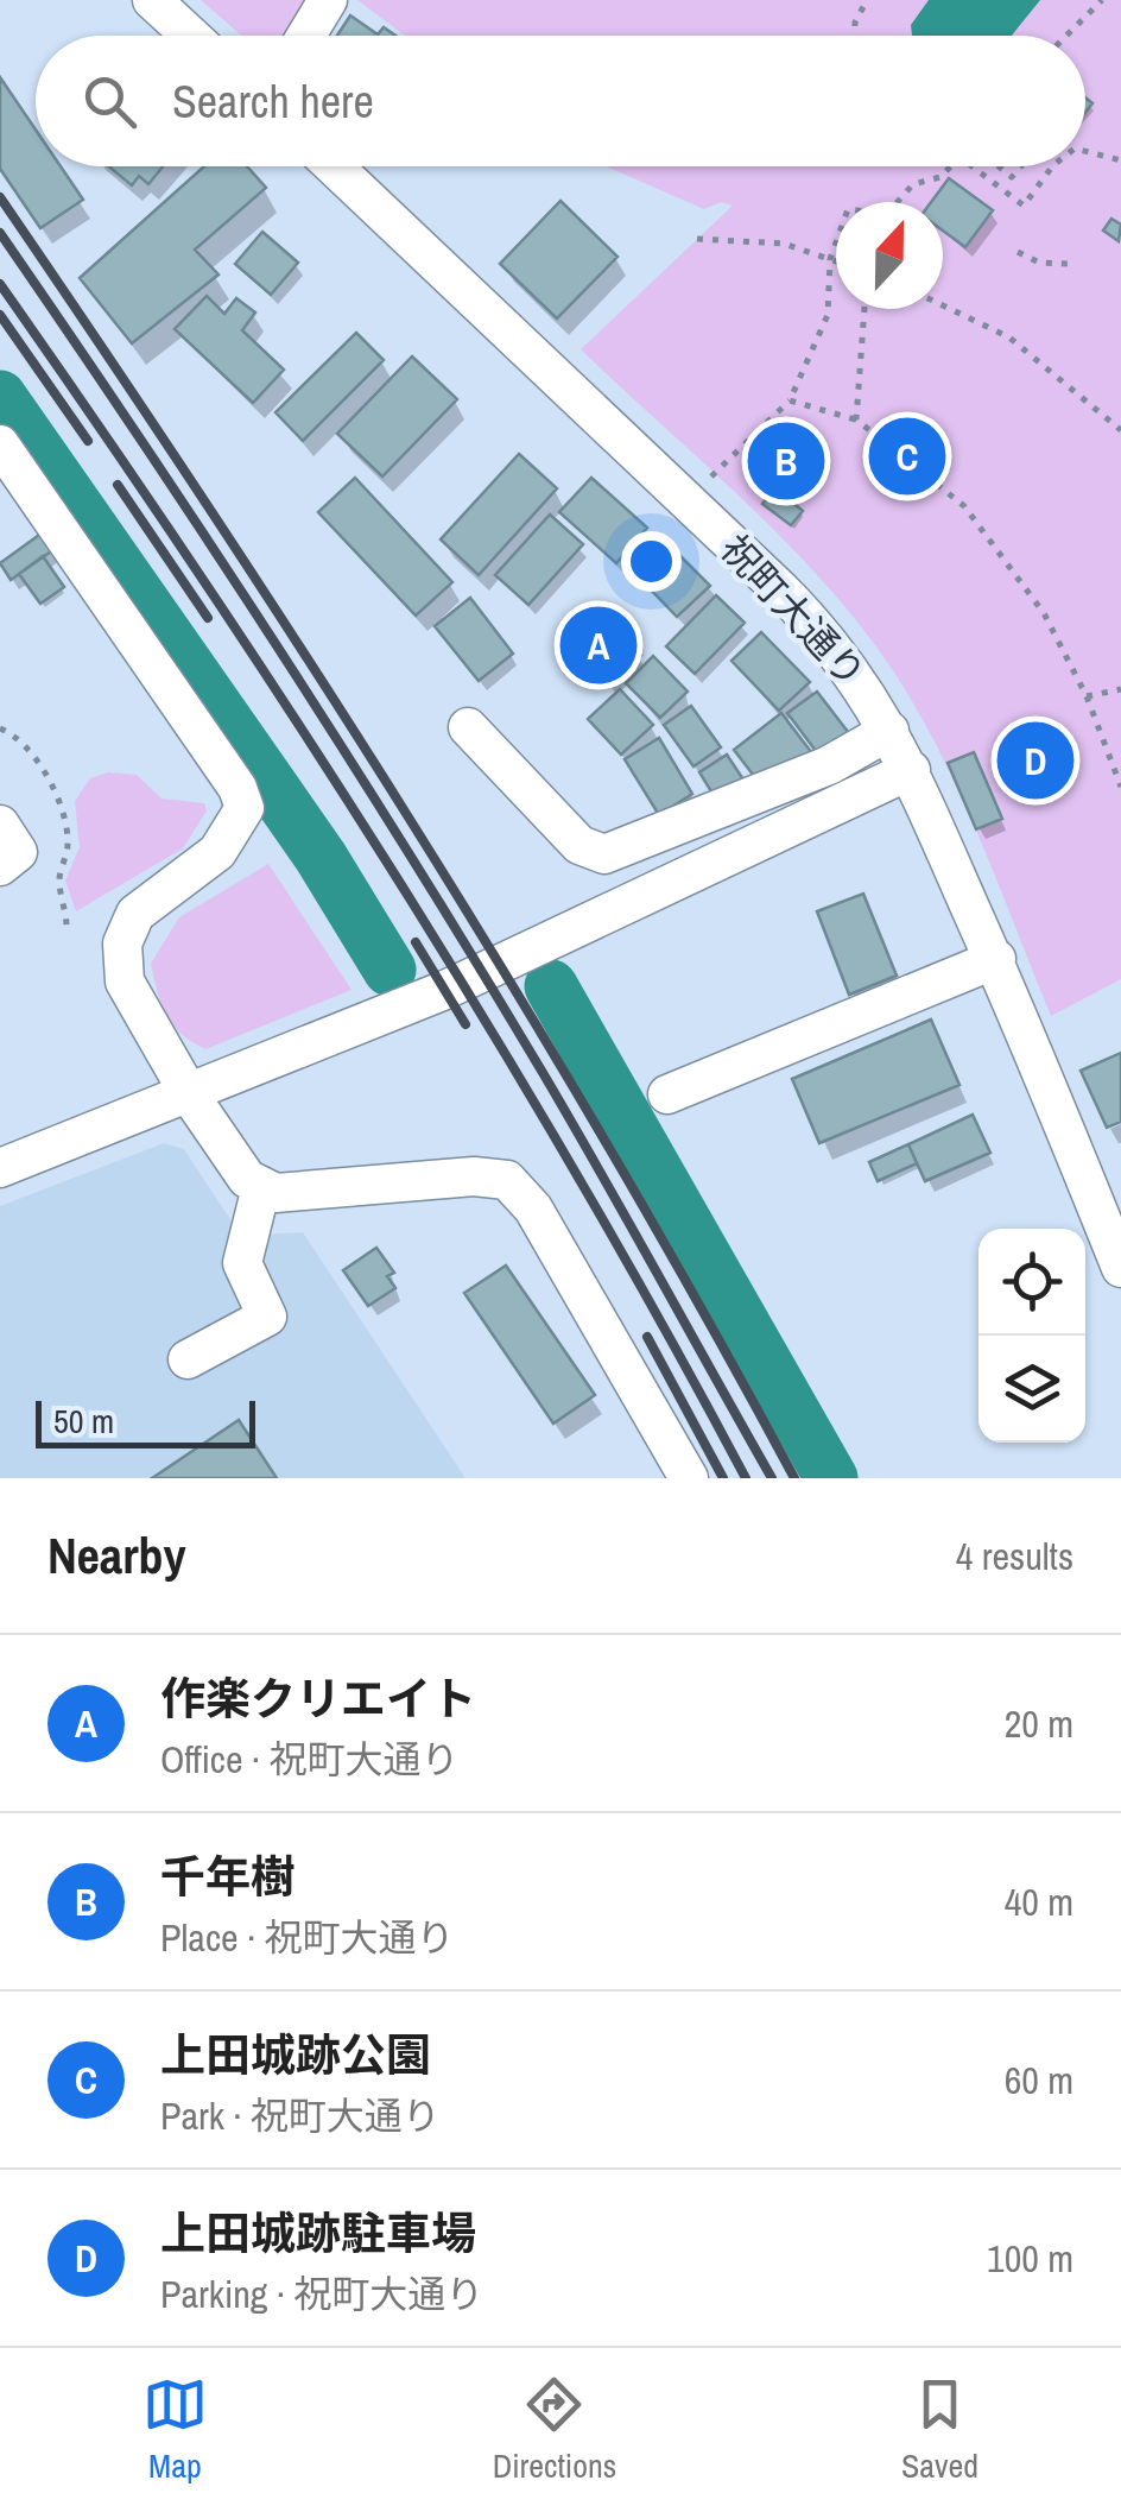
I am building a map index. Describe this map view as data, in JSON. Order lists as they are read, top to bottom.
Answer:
{
  "streets": {
    "street": ["祝町大通り"]
  },
  "scale_bar": "50 m",
  "north": "top",
  "page": {
    "search": "Search here",
    "pins": [
      "C",
      "B",
      "A",
      "D"
    ],
    "scale": "50 m",
    "heading": ["Nearby", "4 results"],
    "list": [
      {
        "mark": "A",
        "name": "作楽クリエイト",
        "note": "Office · 祝町大通り",
        "value": "20 m"
      },
      {
        "mark": "B",
        "name": "千年樹",
        "note": "Place · 祝町大通り",
        "value": "40 m"
      },
      {
        "mark": "C",
        "name": "上田城跡公園",
        "note": "Park · 祝町大通り",
        "value": "60 m"
      },
      {
        "mark": "D",
        "name": "上田城跡駐車場",
        "note": "Parking · 祝町大通り",
        "value": "100 m"
      }
    ],
    "nav": ["Map", "Directions", "Saved"]
  }
}
